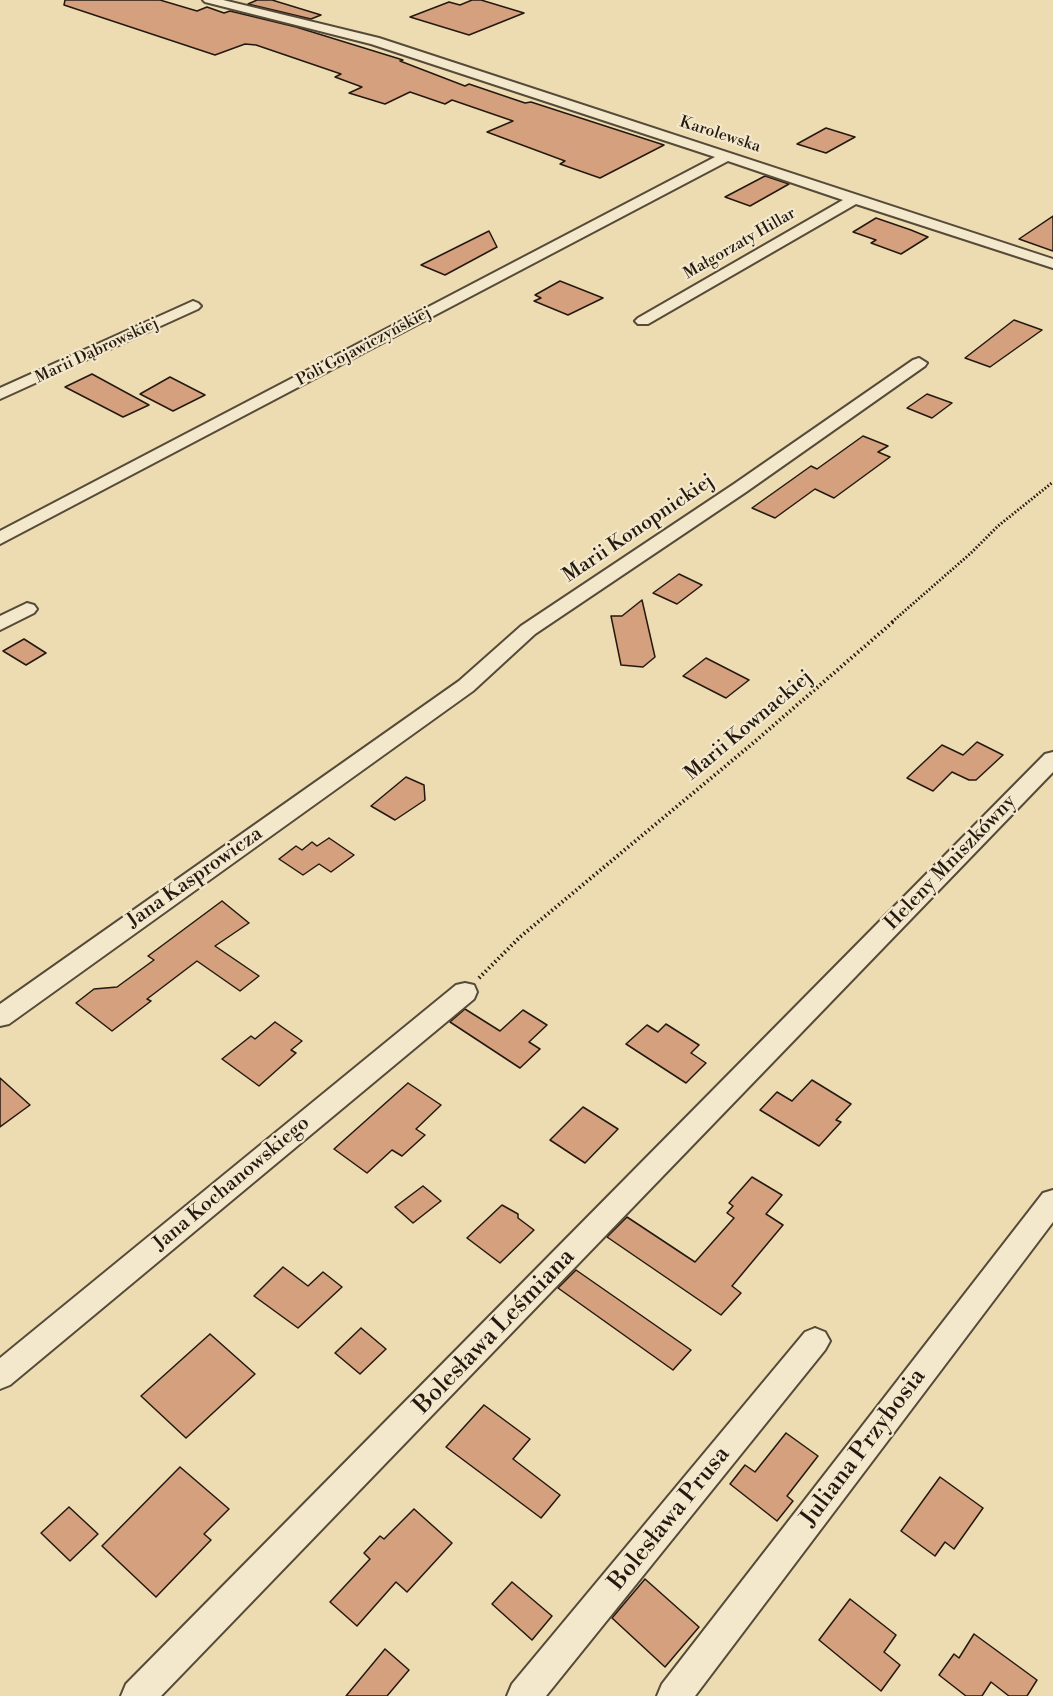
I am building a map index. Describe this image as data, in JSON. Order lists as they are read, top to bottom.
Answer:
{
  "streets": {
    "street": [
      "Karolewska",
      "Małgorzaty Hillar",
      "Poli Gojawiczyńskiej",
      "Marii Dąbrowskiej",
      "Marii Konopnickiej",
      "Heleny Mniszkówny",
      "Jana Kasprowicza",
      "Jana Kochanowskiego",
      "Bolesława Leśmiana",
      "Juliana Przybosia",
      "Bolesława Prusa"
    ],
    "path": ["Marii Kownackiej"]
  },
  "crossings": [
    ["Karolewska", "Małgorzaty Hillar"],
    ["Karolewska", "Poli Gojawiczyńskiej"],
    ["Marii Konopnickiej", "Jana Kasprowicza"],
    ["Marii Kownackiej", "Jana Kochanowskiego"],
    ["Heleny Mniszkówny", "Bolesława Leśmiana"]
  ]
}
